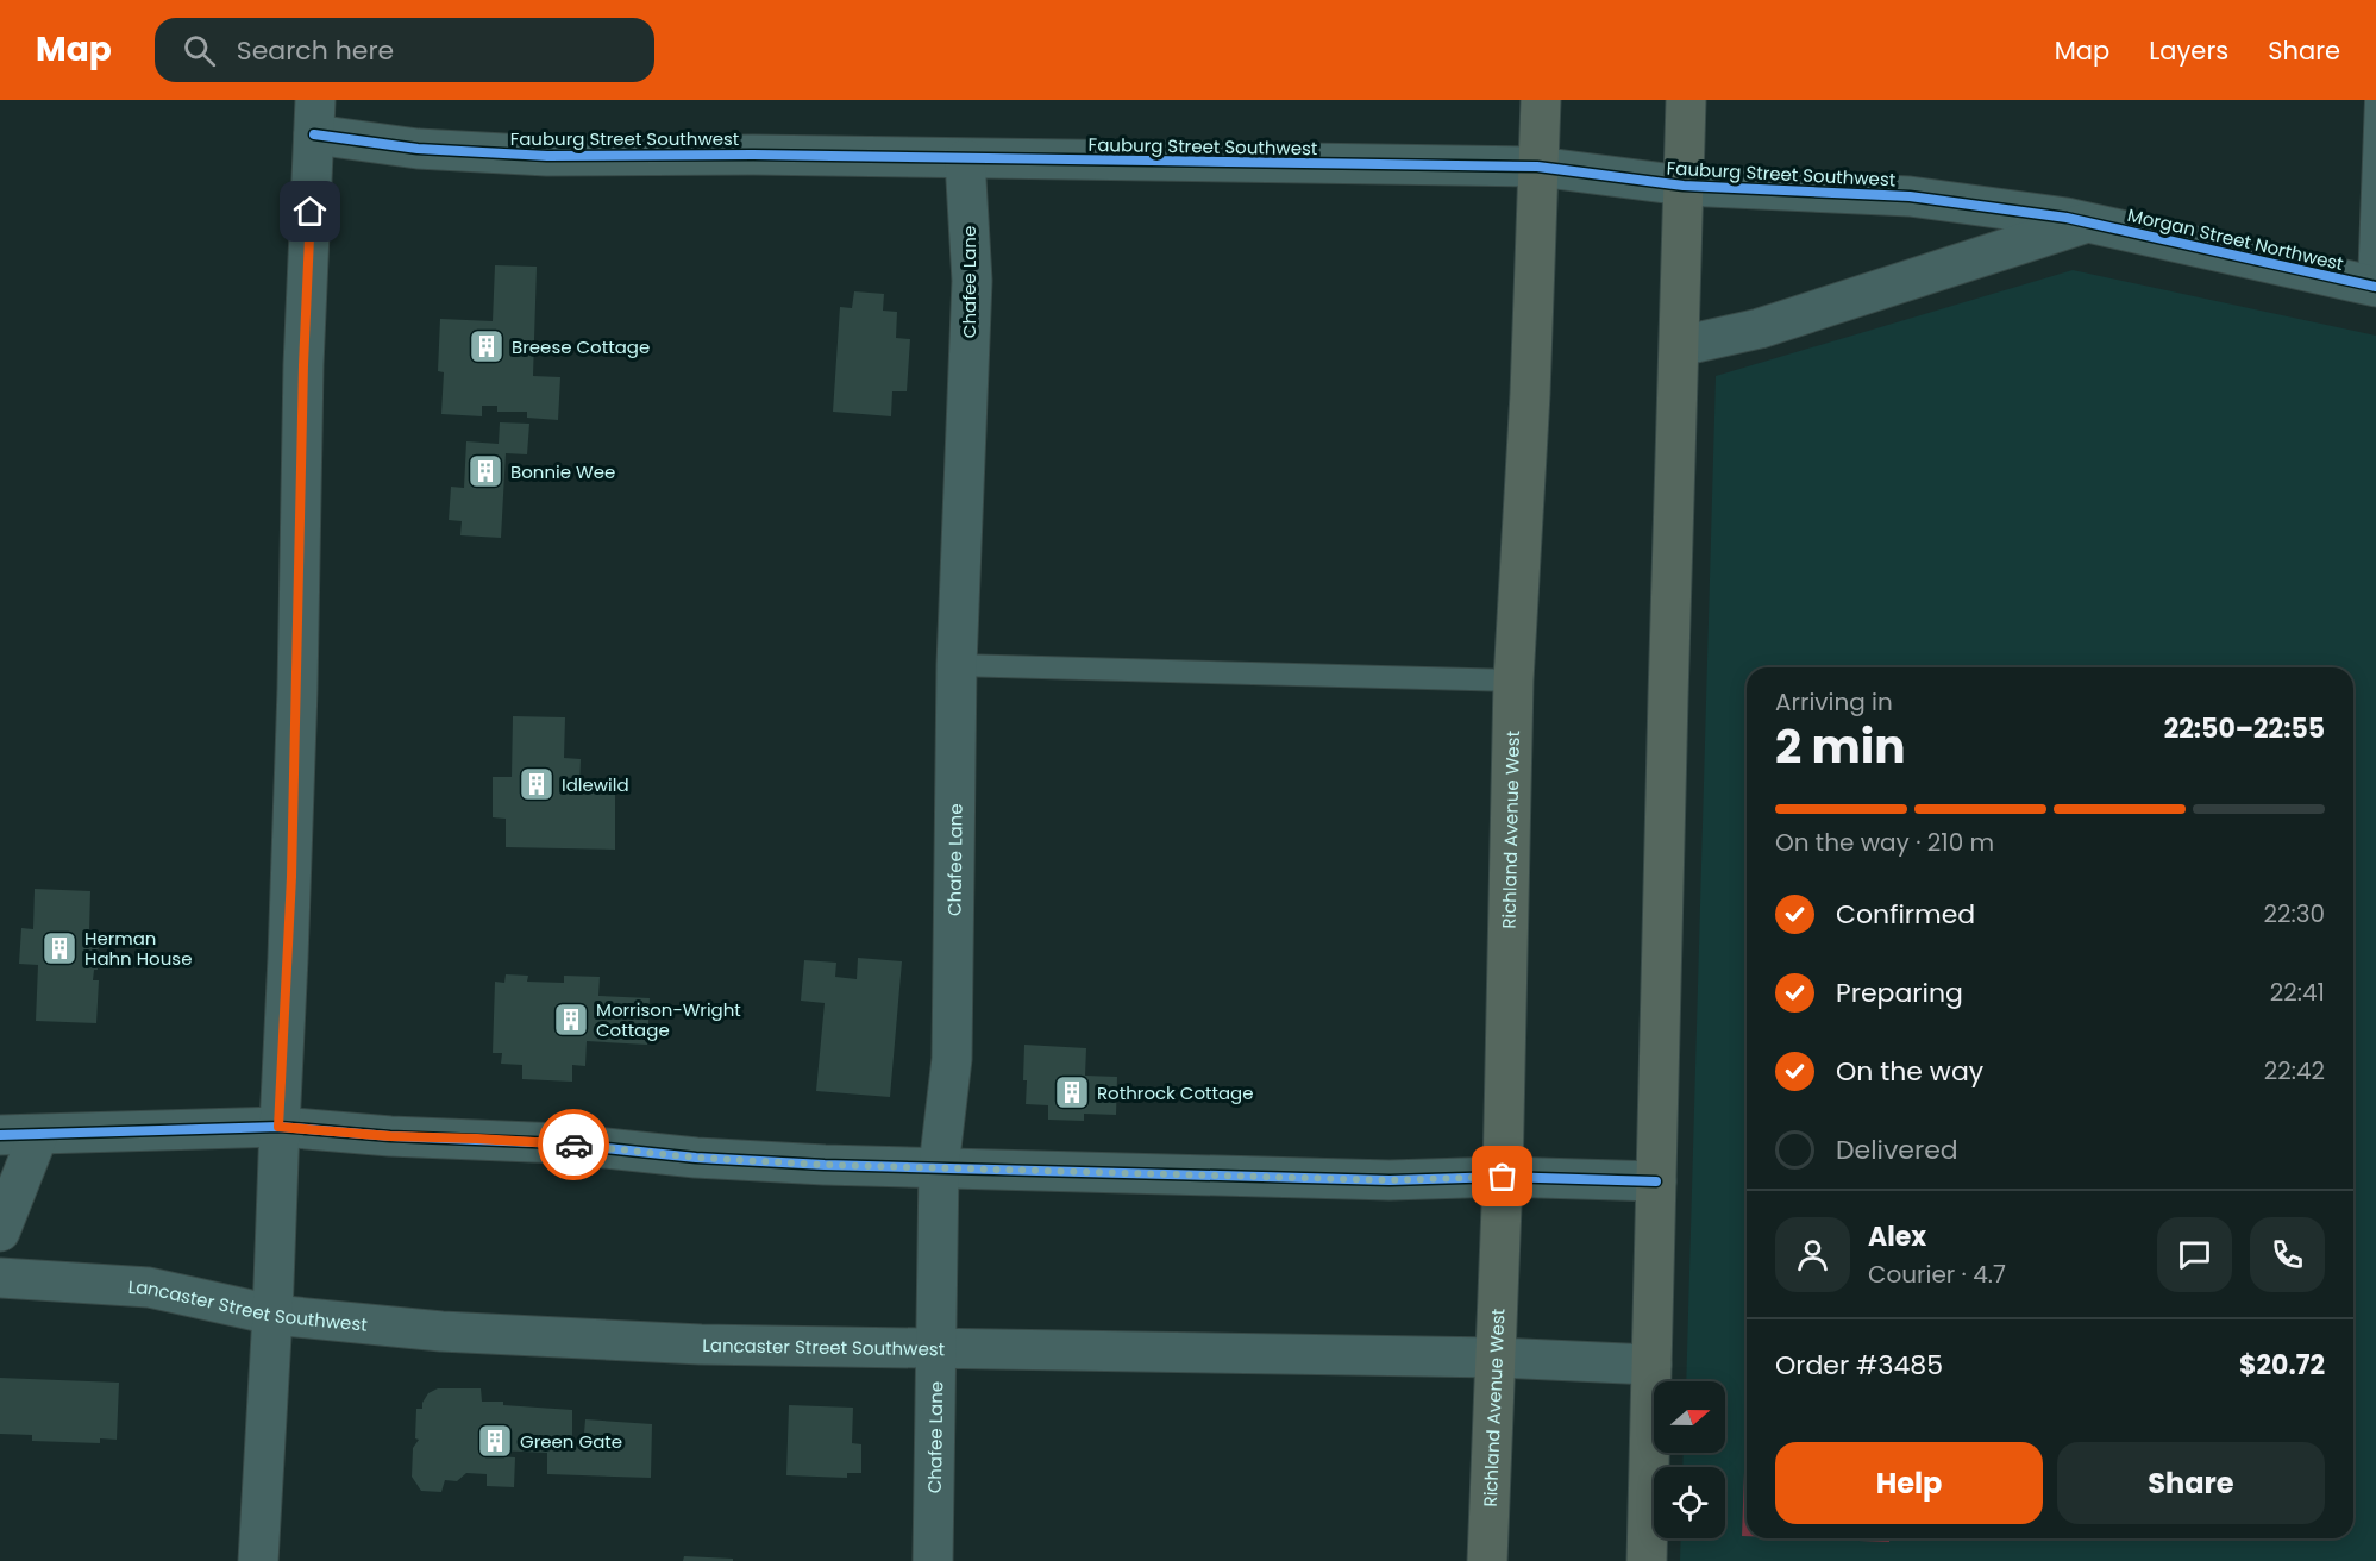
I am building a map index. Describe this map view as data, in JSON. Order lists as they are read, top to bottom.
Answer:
{
  "streets": {
    "main road": ["Richland Avenue West"],
    "street": [
      "Fauburg Street Southwest",
      "Morgan Street Northwest",
      "Chafee Lane",
      "Lancaster Street Southwest"
    ]
  },
  "crossings": [
    ["Fauburg Street Southwest", "Morgan Street Northwest"],
    ["Fauburg Street Southwest", "Chafee Lane"],
    ["Fauburg Street Southwest", "Richland Avenue West"],
    ["Chafee Lane", "Lancaster Street Southwest"],
    ["Richland Avenue West", "Lancaster Street Southwest"]
  ],
  "places": {
    "building": [
      "Breese Cottage",
      "Bonnie Wee",
      "Idlewild",
      "Herman Hahn House",
      "Morrison-Wright Cottage",
      "Rothrock Cottage",
      "Green Gate"
    ]
  },
  "north": "right",
  "page": {
    "header": "Map",
    "search": "Search here",
    "nav": ["Map", "Layers", "Share"],
    "heading": ["2 min", "Arriving in", "22:50–22:55"],
    "panel": [
      "Alex",
      "Courier · 4.7",
      "Order #3485",
      "$20.72"
    ],
    "bar": "On the way · 210 m",
    "list": [
      ["Confirmed", "22:30"],
      ["Preparing", "22:41"],
      ["On the way", "22:42"],
      "Delivered"
    ],
    "buttons": ["Help", "Share"]
  }
}
